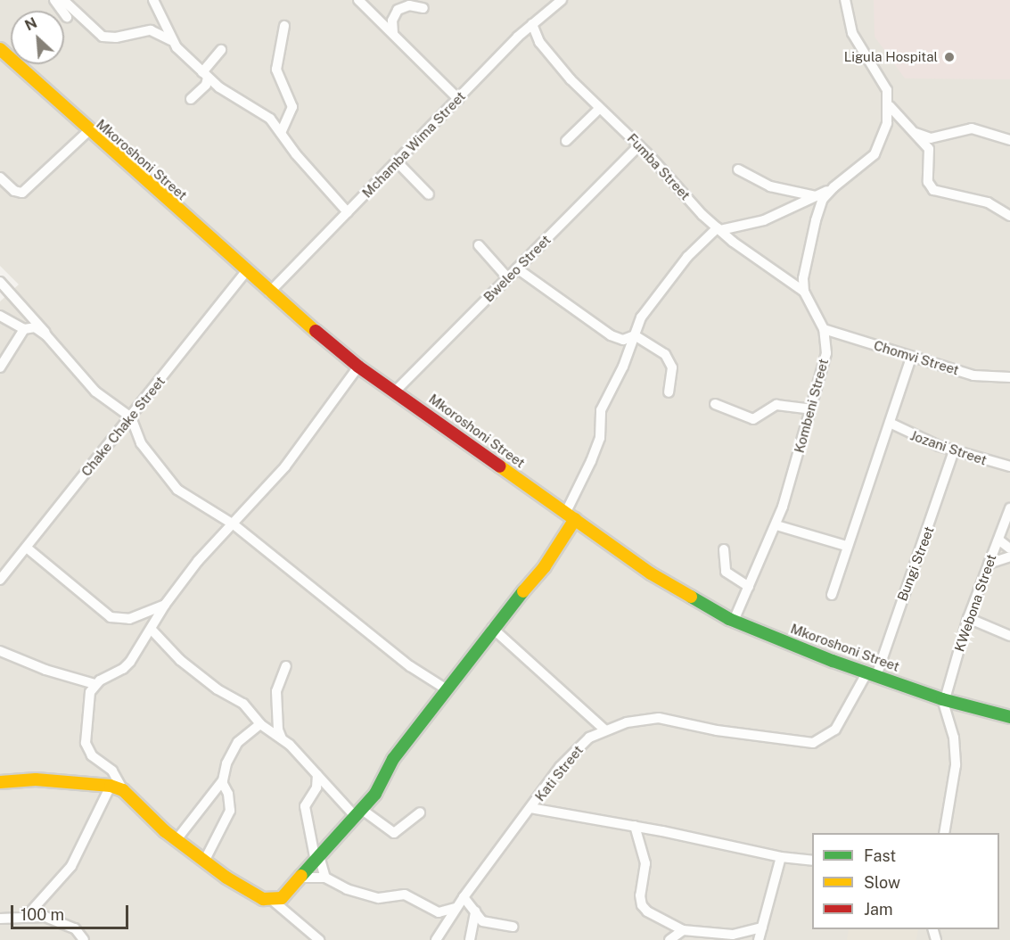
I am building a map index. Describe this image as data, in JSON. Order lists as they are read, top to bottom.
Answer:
{
  "streets": {
    "street": [
      "Mchamba Wima Street",
      "Mkoroshoni Street",
      "Fumba Street",
      "Bweleo Street",
      "Chomvi Street",
      "Kombeni Street",
      "Chake Chake Street",
      "Jozani Street",
      "Bungi Street",
      "KWebona Street",
      "Kati Street"
    ]
  },
  "crossings": [
    ["Mchamba Wima Street", "Mkoroshoni Street"],
    ["Mchamba Wima Street", "Fumba Street"],
    ["Mkoroshoni Street", "Bweleo Street"],
    ["Mkoroshoni Street", "Kombeni Street"],
    ["Mkoroshoni Street", "Chake Chake Street"],
    ["Mkoroshoni Street", "Bungi Street"],
    ["Mkoroshoni Street", "KWebona Street"],
    ["Mkoroshoni Street", "Kati Street"],
    ["Fumba Street", "Bweleo Street"],
    ["Fumba Street", "Kombeni Street"],
    ["Chomvi Street", "Kombeni Street"],
    ["Jozani Street", "Bungi Street"],
    ["Bungi Street", "Kati Street"]
  ],
  "places": ["Ligula Hospital"],
  "legend": ["Fast", "Slow", "Jam"],
  "scale_bar": "100 m",
  "north": "top left"
}
